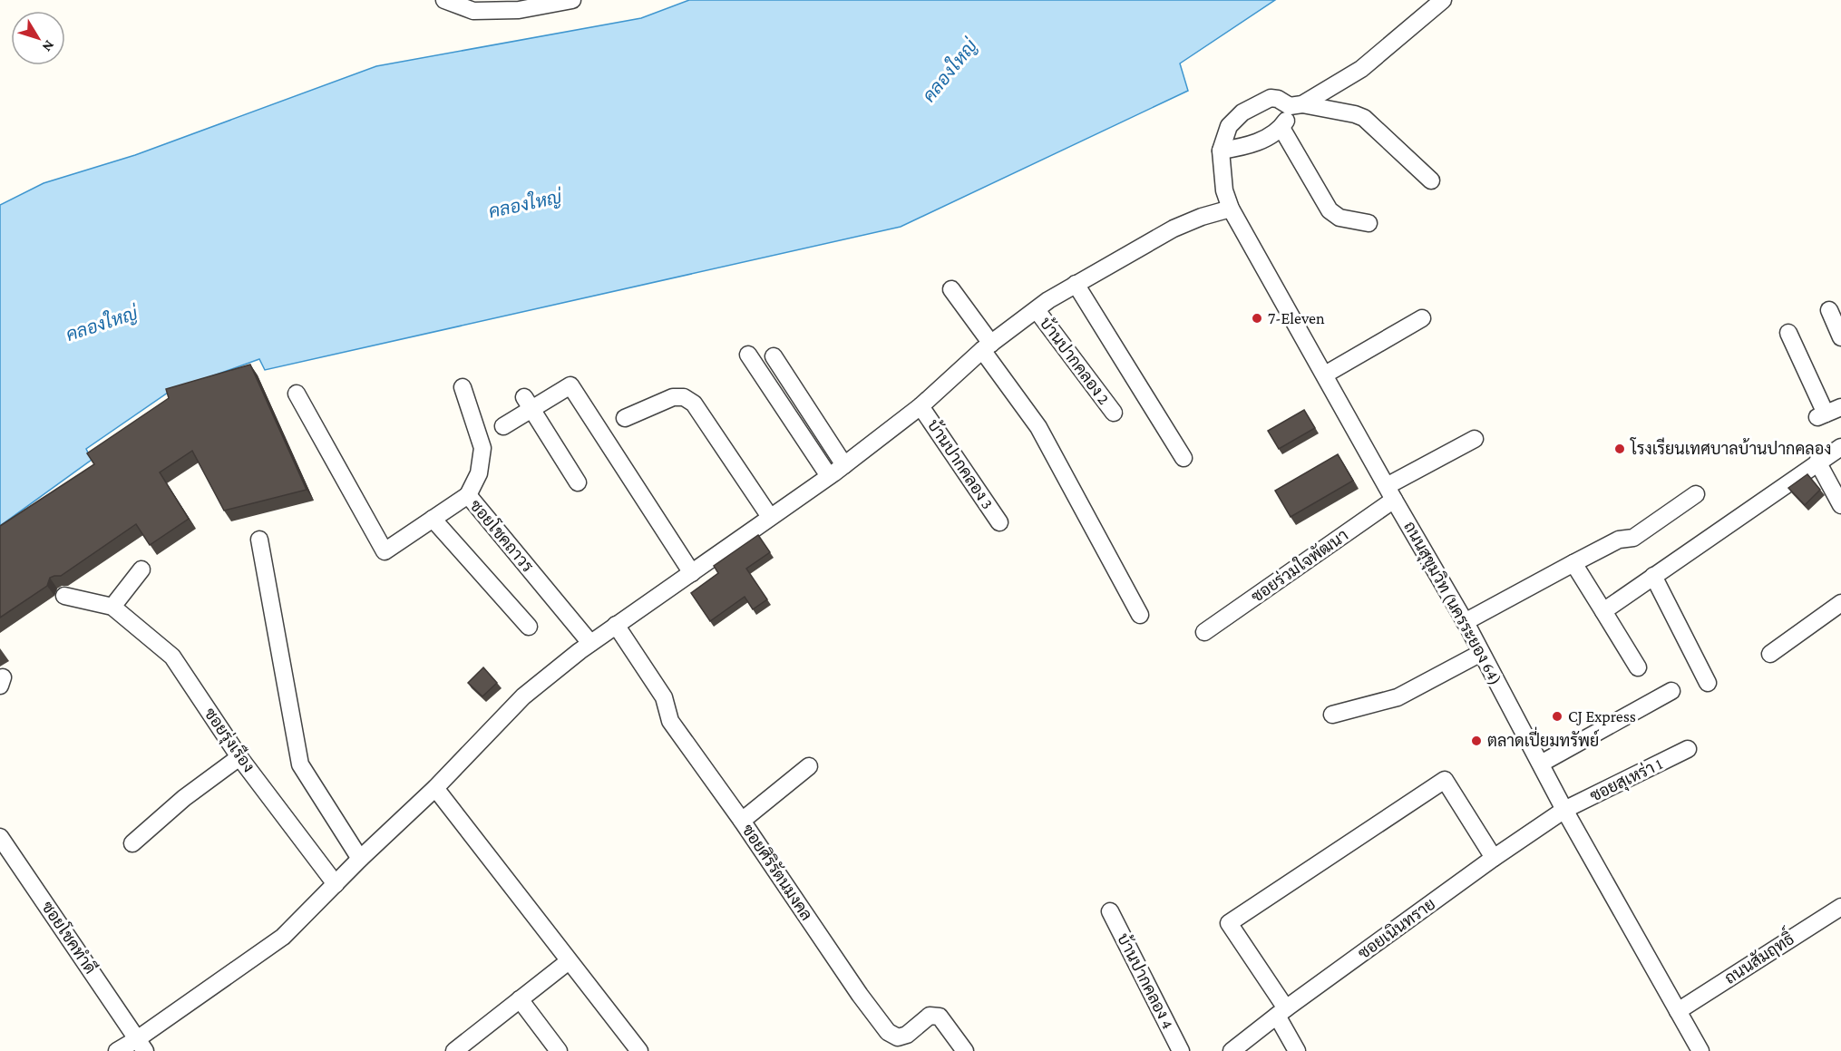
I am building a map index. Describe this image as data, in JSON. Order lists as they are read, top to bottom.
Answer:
{
  "streets": {
    "street": [
      "บ้านปากคลอง 2",
      "บ้านปากคลอง 3",
      "ซอยโชคถาวร",
      "ซอยร่วมใจพัฒนา",
      "ถนนสุขุมวิท (นครระยอง 64)",
      "ซอยรุ่งเรือง",
      "ซอยสุเหร่า 1",
      "ซอยศิริรัตนมงคล",
      "ซอยเนินทราย",
      "ซอยโชคทำดี",
      "ถนนสัมฤทธิ์",
      "บ้านปากคลอง 4"
    ]
  },
  "crossings": [
    ["ซอยร่วมใจพัฒนา", "ถนนสุขุมวิท (นครระยอง 64)"],
    ["ถนนสุขุมวิท (นครระยอง 64)", "ซอยสุเหร่า 1"],
    ["ถนนสุขุมวิท (นครระยอง 64)", "ซอยเนินทราย"],
    ["ถนนสุขุมวิท (นครระยอง 64)", "ถนนสัมฤทธิ์"],
    ["ซอยสุเหร่า 1", "ซอยเนินทราย"]
  ],
  "water": ["คลองใหญ่"],
  "places": [
    "7-Eleven",
    "โรงเรียนเทศบาลบ้านปากคลอง",
    "CJ Express",
    "ตลาดเปี่ยมทรัพย์"
  ],
  "north": "bottom right"
}
